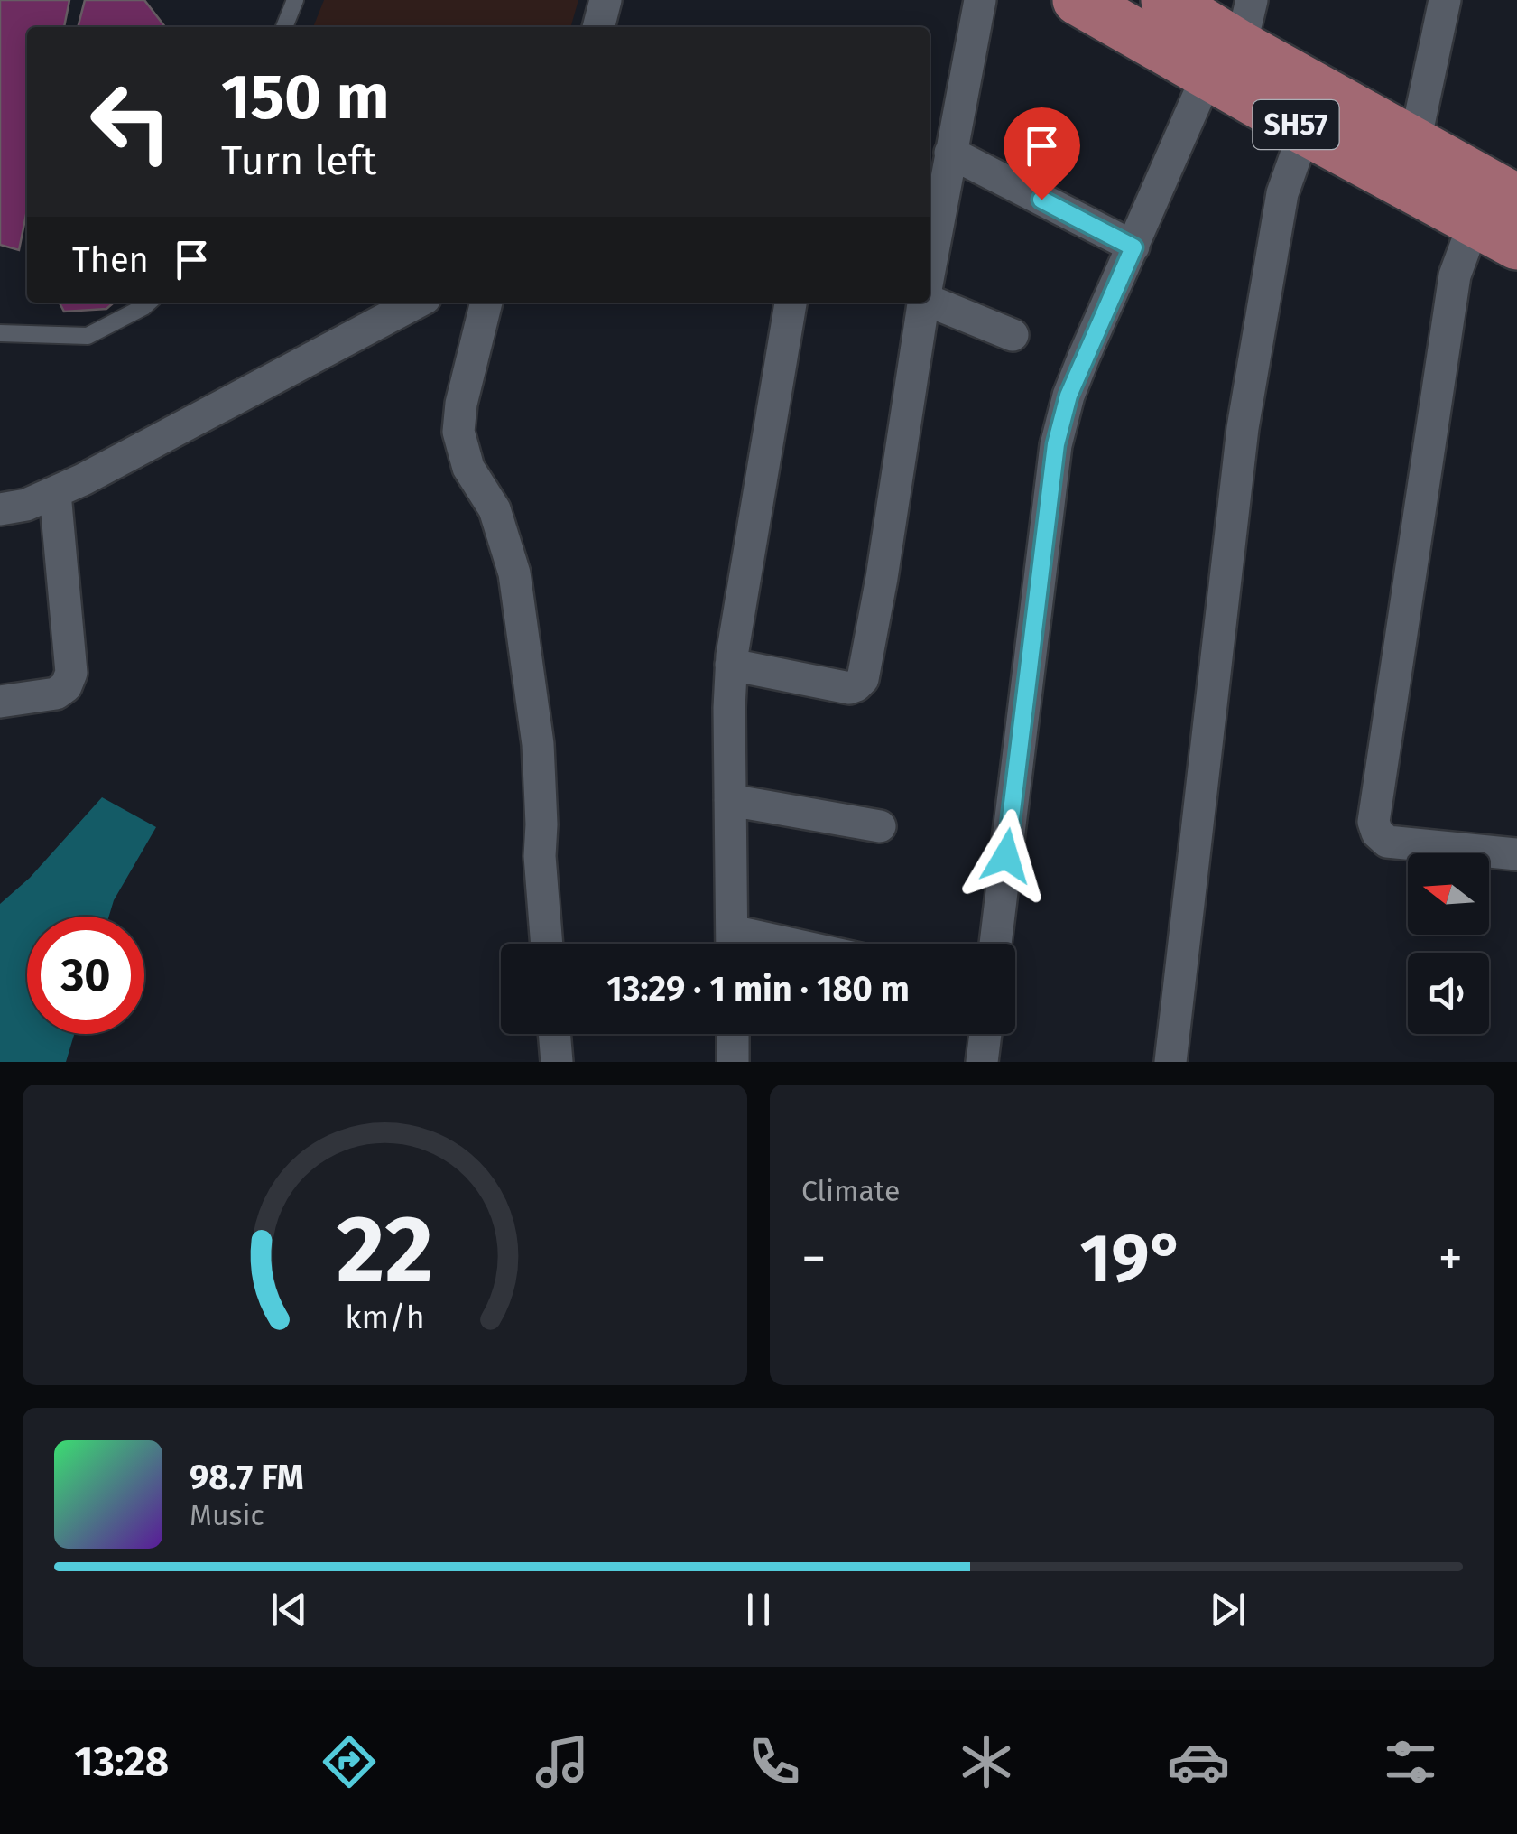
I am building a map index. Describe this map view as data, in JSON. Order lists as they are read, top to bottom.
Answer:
{
  "streets": {
    "main road": ["SH57"]
  },
  "north": "left",
  "page": {
    "turn": ["150 m", "Turn left"],
    "then": "Then",
    "limit": "30",
    "trip": "13:29 · 1 min · 180 m",
    "tile": "Climate",
    "heat": ["−", "19°", "+"],
    "song": ["98.7 FM", "Music"],
    "tabs": "13:28",
    "gauge": ["22", "km/h"]
  }
}
